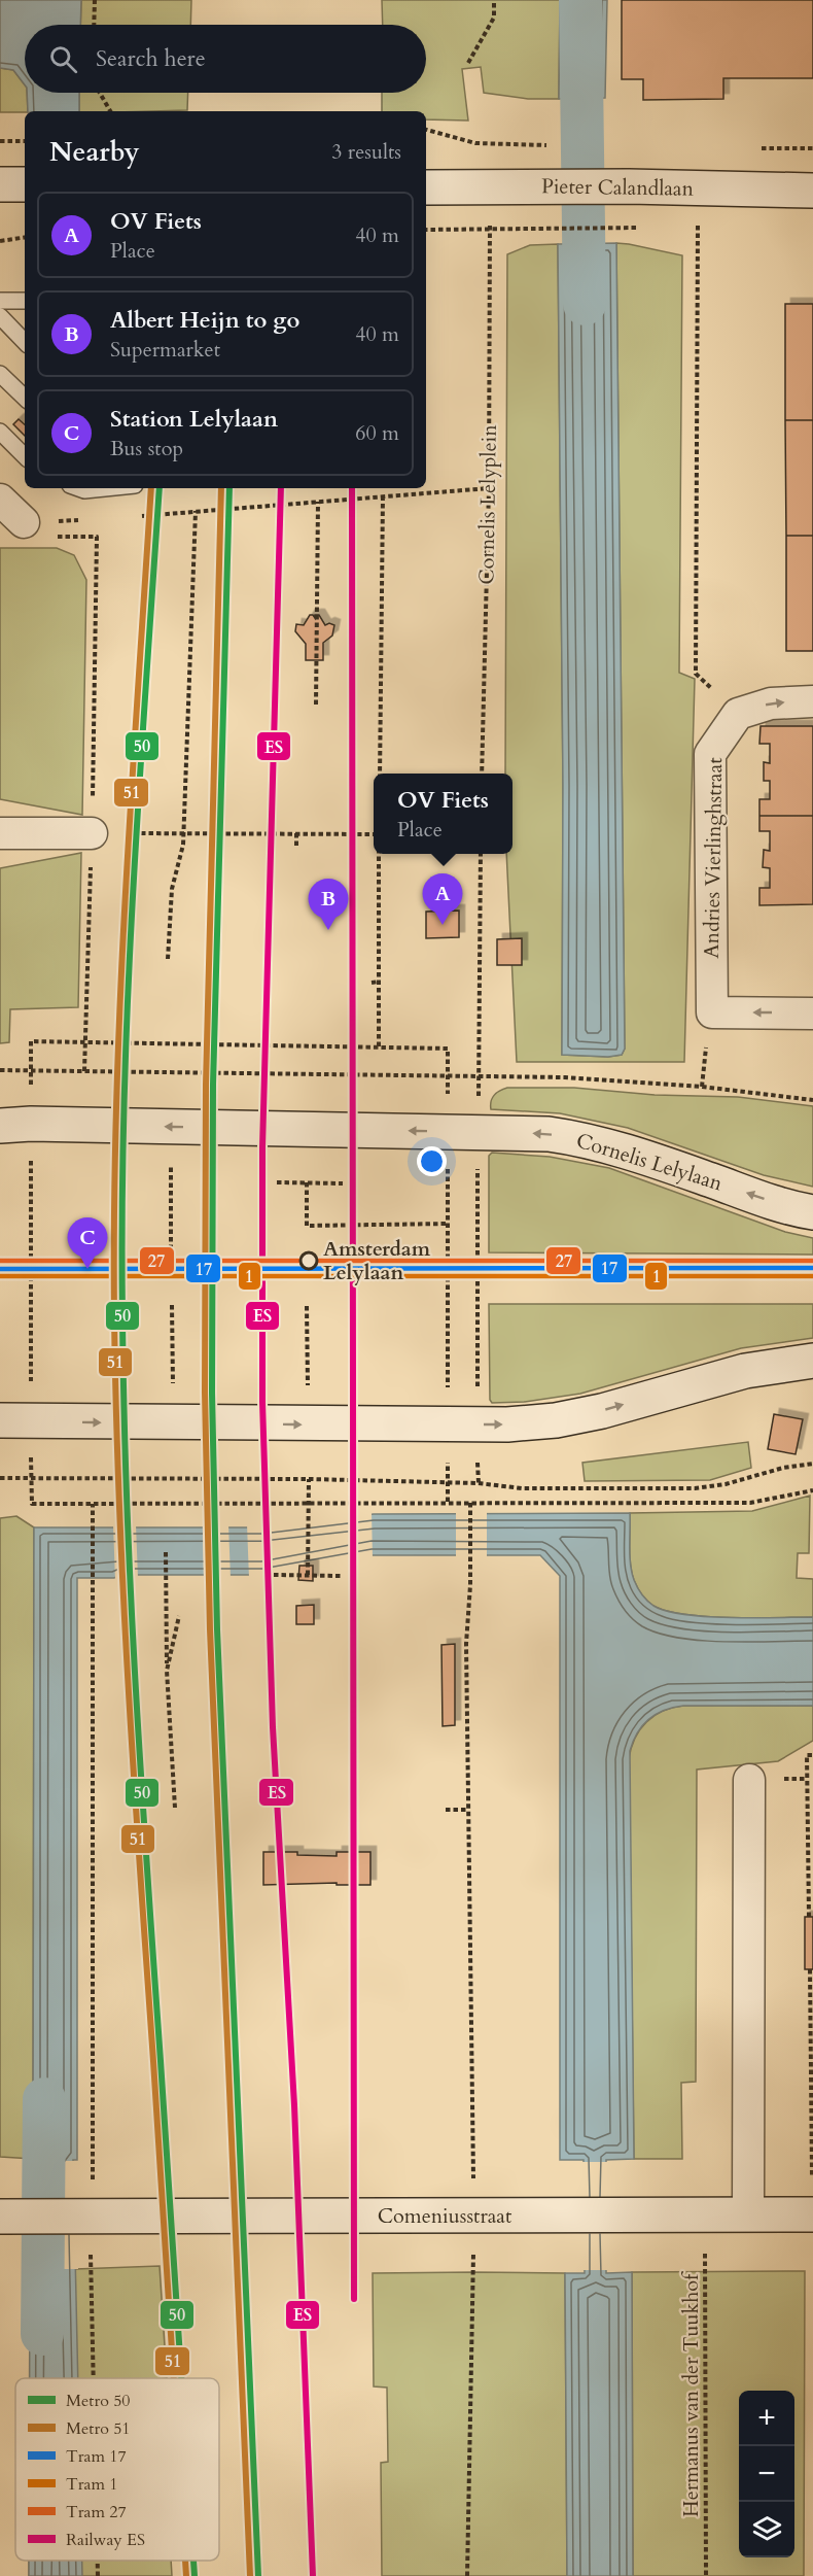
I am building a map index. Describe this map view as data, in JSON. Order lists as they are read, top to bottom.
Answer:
{
  "streets": {
    "main road": ["Pieter Calandlaan", "Cornelis Lelylaan", "Comeniusstraat"],
    "street": ["Andries Vierlinghstraat"],
    "path": ["Cornelis Lelyplein", "Hermanus van der Tuukhof"]
  },
  "crossings": [
    ["Comeniusstraat", "Hermanus van der Tuukhof"]
  ],
  "places": ["Amsterdam Lelylaan"],
  "lines": [
    "metro line 50",
    "metro line 51",
    "rail line ES",
    "tram line 27",
    "tram line 17",
    "tram line 1"
  ],
  "legend": [
    "Metro 50",
    "Metro 51",
    "Tram 17",
    "Tram 1",
    "Tram 27",
    "Railway ES"
  ],
  "page": {
    "search": "Search here",
    "heading": ["Nearby", "3 results"],
    "list": [
      {
        "mark": "A",
        "name": "OV Fiets",
        "note": "Place",
        "value": "40 m"
      },
      {
        "mark": "B",
        "name": "Albert Heijn to go",
        "note": "Supermarket",
        "value": "40 m"
      },
      {
        "mark": "C",
        "name": "Station Lelylaan",
        "note": "Bus stop",
        "value": "60 m"
      }
    ],
    "popup": ["OV Fiets", "Place"],
    "pins": ["A", "B", "C"],
    "map_buttons": ["+", "−"]
  }
}
